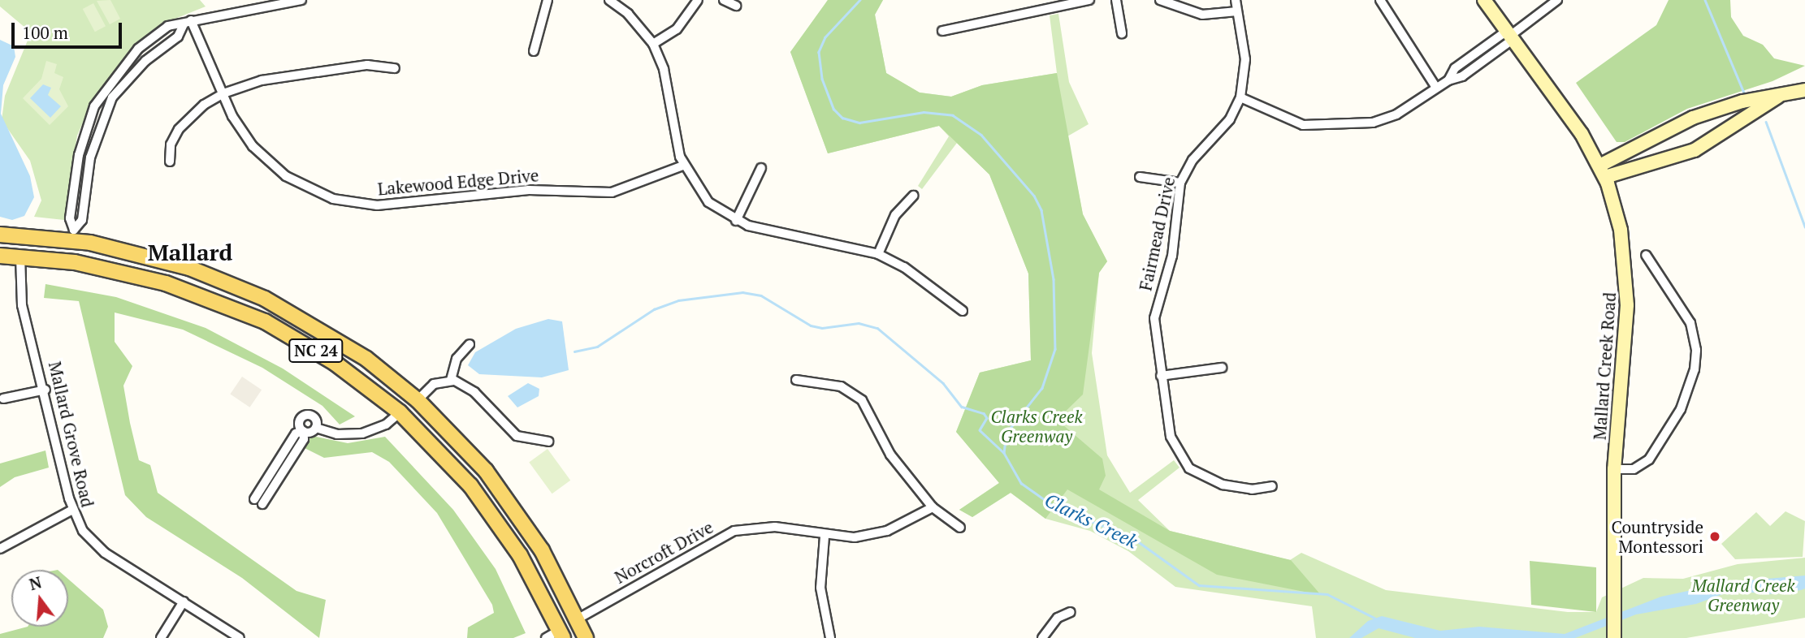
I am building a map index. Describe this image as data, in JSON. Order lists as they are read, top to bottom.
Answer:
{
  "streets": {
    "main road": ["NC 24", "Mallard Creek Road"],
    "street": [
      "Lakewood Edge Drive",
      "Fairmead Drive",
      "Mallard Grove Road",
      "Norcroft Drive"
    ]
  },
  "crossings": [
    ["NC 24", "Mallard Grove Road"],
    ["NC 24", "Norcroft Drive"]
  ],
  "districts": ["Mallard"],
  "water": ["Clarks Creek"],
  "parks": ["Clarks Creek Greenway", "Mallard Creek Greenway"],
  "places": ["Countryside Montessori"],
  "scale_bar": "100 m",
  "north": "top"
}
